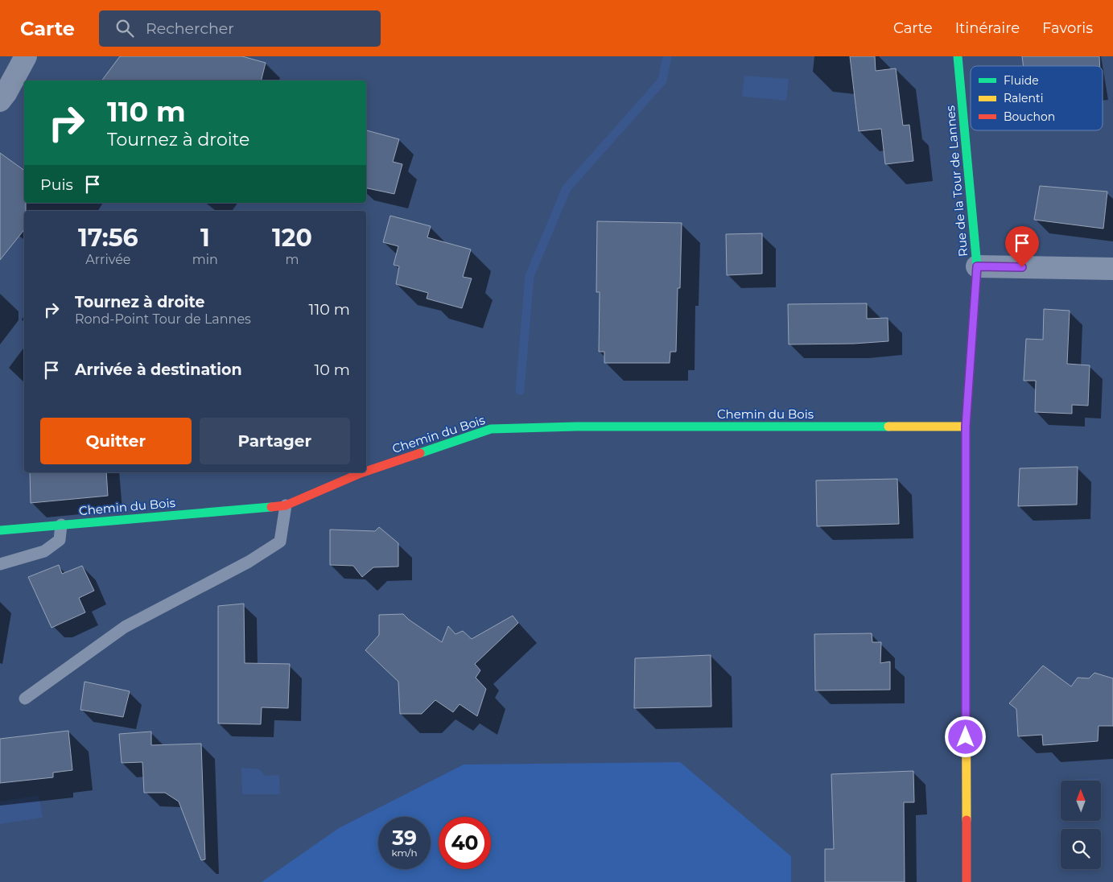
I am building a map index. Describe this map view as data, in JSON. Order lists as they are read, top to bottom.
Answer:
{
  "streets": {
    "street": ["Rue de la Tour de Lannes", "Chemin du Bois"]
  },
  "crossings": [
    ["Rue de la Tour de Lannes", "Chemin du Bois"]
  ],
  "legend": ["Fluide", "Ralenti", "Bouchon"],
  "north": "top",
  "page": {
    "header": "Carte",
    "search": "Rechercher",
    "nav": ["Carte", "Itinéraire", "Favoris"],
    "turn": ["110 m", "Tournez à droite"],
    "then": "Puis",
    "eta": [
      "17:56",
      "Arrivée",
      "1",
      "min",
      "120",
      "m"
    ],
    "list": [
      {
        "name": "Tournez à droite",
        "note": "Rond-Point Tour de Lannes",
        "value": "110 m"
      },
      {
        "name": "Arrivée à destination",
        "value": "10 m"
      }
    ],
    "buttons": ["Quitter", "Partager"],
    "speed": "39 km/h",
    "limit": "40"
  }
}
